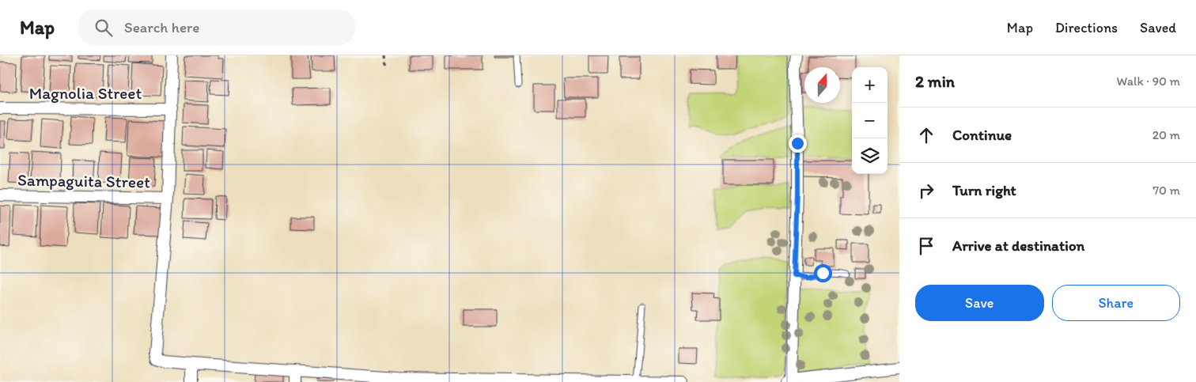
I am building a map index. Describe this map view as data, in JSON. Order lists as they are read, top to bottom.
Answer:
{
  "streets": {
    "street": ["Magnolia Street", "Sampaguita Street"]
  },
  "north": "top",
  "page": {
    "header": "Map",
    "search": "Search here",
    "nav": ["Map", "Directions", "Saved"],
    "heading": ["2 min", "Walk · 90 m"],
    "map_buttons": ["+", "−"],
    "list": [
      ["Continue", "20 m"],
      ["Turn right", "70 m"],
      "Arrive at destination"
    ],
    "buttons": ["Save", "Share"]
  }
}
